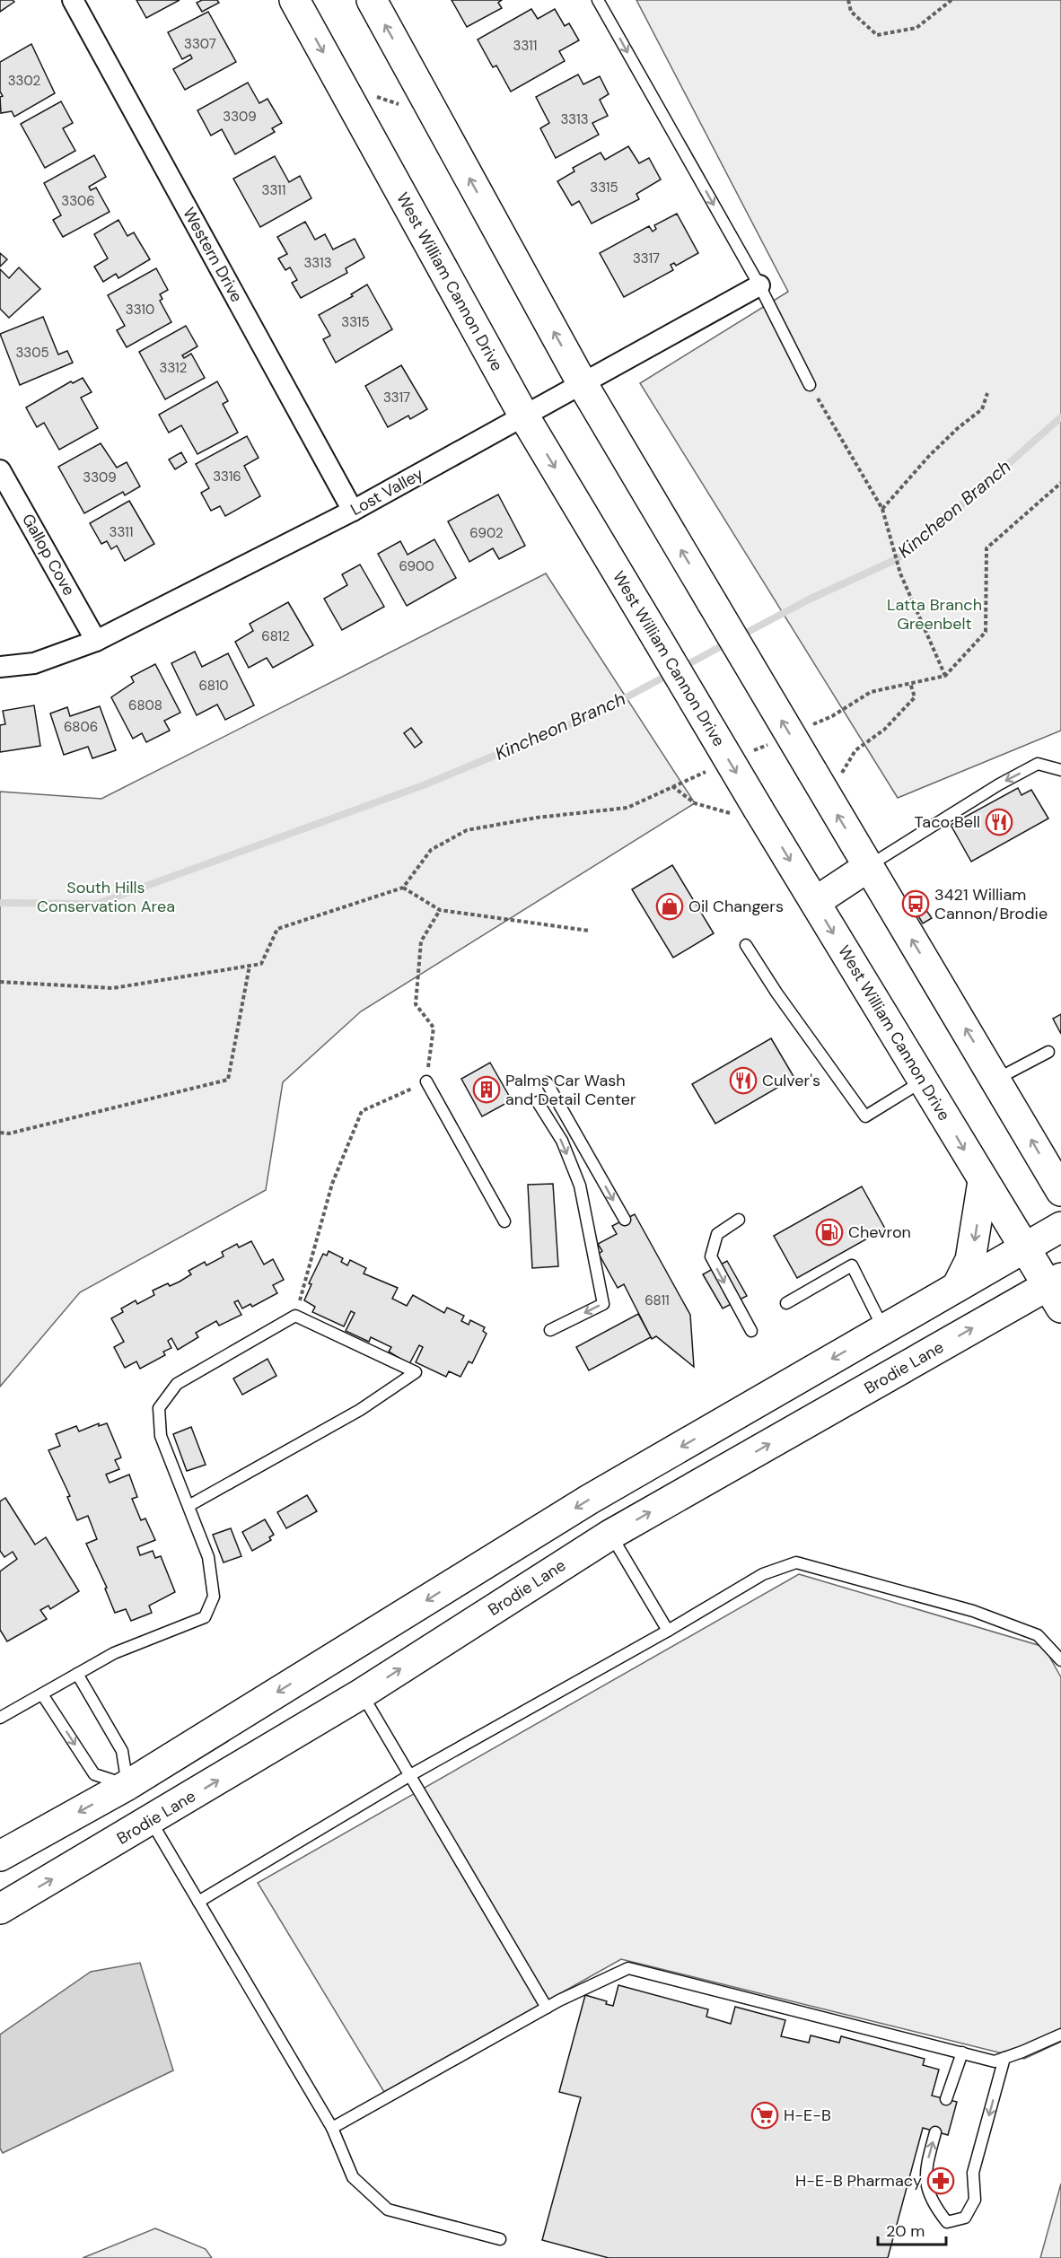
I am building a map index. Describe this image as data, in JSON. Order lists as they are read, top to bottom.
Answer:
{
  "streets": {
    "main road": ["West William Cannon Drive", "Brodie Lane"],
    "street": ["Western Drive", "Lost Valley", "Gallop Cove"]
  },
  "crossings": [
    ["Western Drive", "Lost Valley"],
    ["West William Cannon Drive", "Lost Valley"],
    ["West William Cannon Drive", "Brodie Lane"],
    ["Lost Valley", "Gallop Cove"]
  ],
  "water": ["Kincheon Branch"],
  "parks": ["Latta Branch Greenbelt", "South Hills Conservation Area"],
  "places": {
    "restaurant": ["Taco Bell", "Culver's"],
    "bus stop": ["3421 William Cannon/Brodie"],
    "shop": ["Oil Changers"],
    "building": ["Palms Car Wash and Detail Center"],
    "fuel station": ["Chevron"],
    "supermarket": ["H-E-B"],
    "pharmacy": ["H-E-B Pharmacy"]
  },
  "house_numbers": [
    "3307",
    "3311",
    "3302",
    "3309",
    "3313",
    "3315",
    "3311",
    "3306",
    "3317",
    "3313",
    "3310",
    "3315",
    "3305",
    "3312",
    "3317",
    "3316",
    "3309",
    "3311",
    "6902",
    "6900",
    "6812",
    "6810",
    "6808",
    "6806",
    "6811"
  ],
  "scale_bar": "20 m"
}
